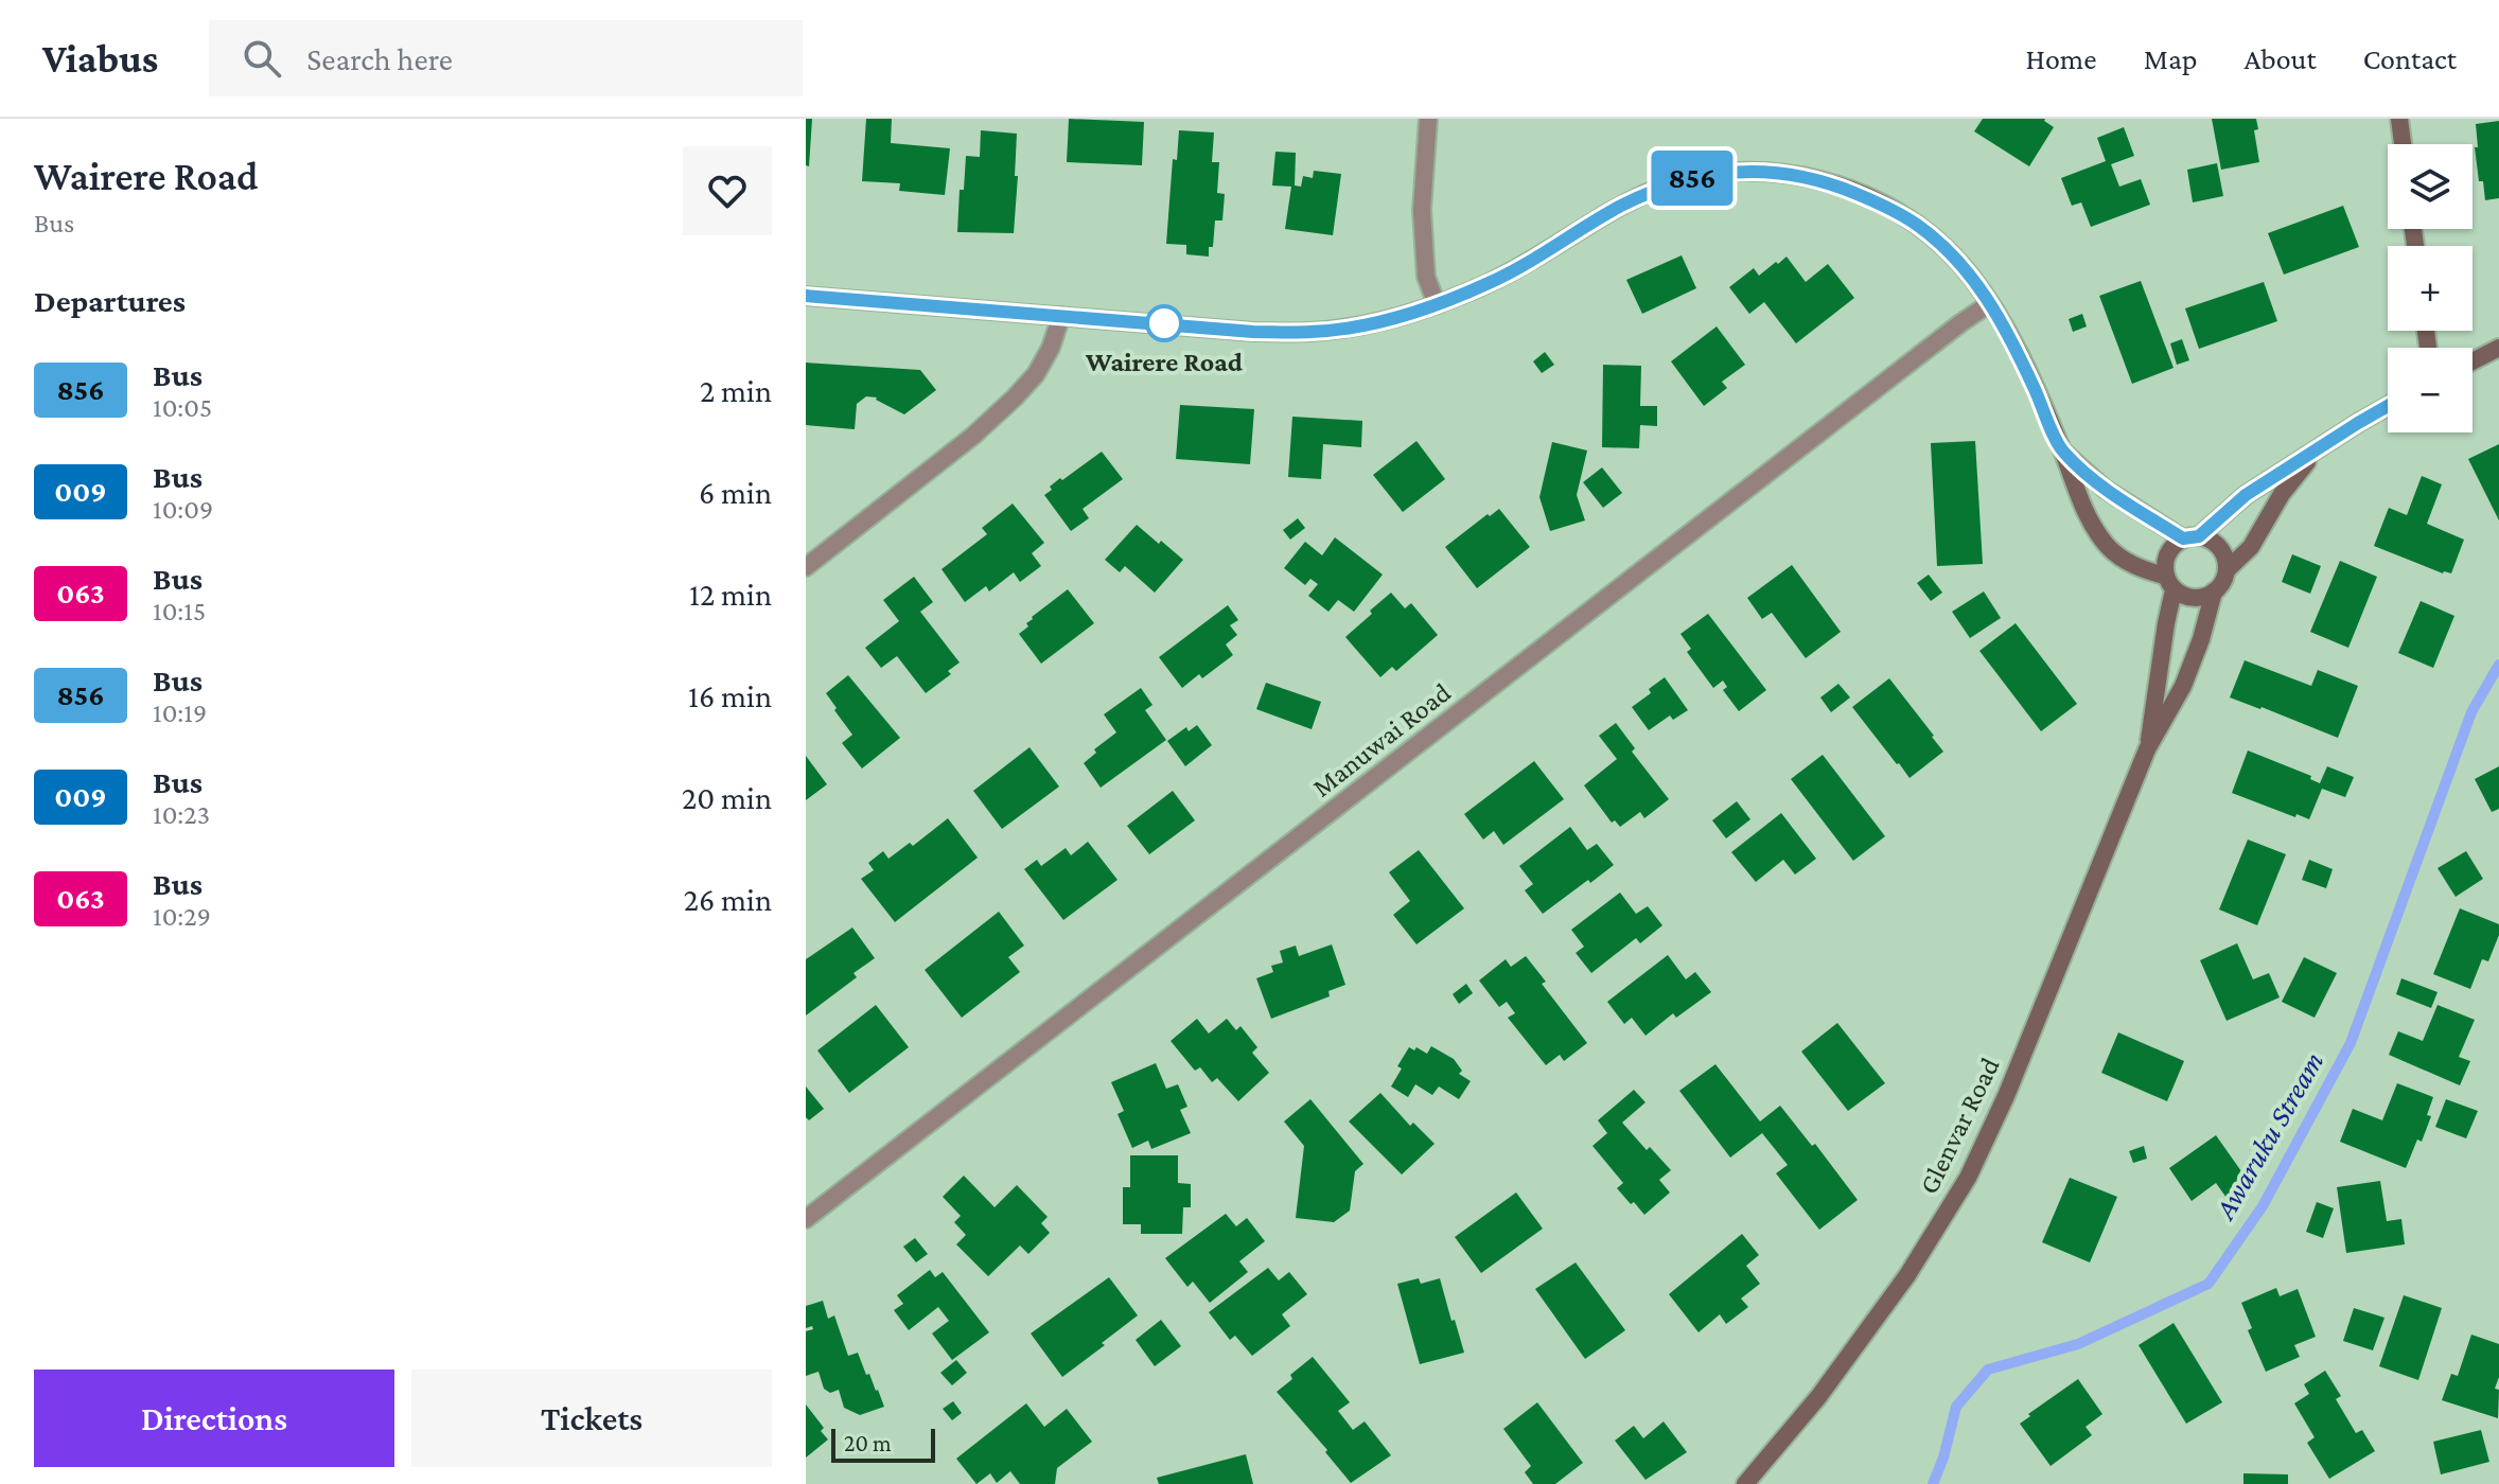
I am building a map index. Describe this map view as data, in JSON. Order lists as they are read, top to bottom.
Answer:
{
  "streets": {
    "street": ["Manuwai Road", "Glenvar Road"]
  },
  "water": ["Awaruku Stream"],
  "places": ["Wairere Road"],
  "lines": ["bus line 856"],
  "scale_bar": "20 m",
  "page": {
    "header": "Viabus",
    "search": "Search here",
    "nav": [
      "Home",
      "Map",
      "About",
      "Contact"
    ],
    "heading": [
      ["Wairere Road", "Bus"],
      "Departures"
    ],
    "on_map": "856",
    "map_buttons": ["+", "−"],
    "list": [
      {
        "mark": "856",
        "name": "Bus",
        "note": "10:05",
        "value": "2 min"
      },
      {
        "mark": "009",
        "name": "Bus",
        "note": "10:09",
        "value": "6 min"
      },
      {
        "mark": "063",
        "name": "Bus",
        "note": "10:15",
        "value": "12 min"
      },
      {
        "mark": "856",
        "name": "Bus",
        "note": "10:19",
        "value": "16 min"
      },
      {
        "mark": "009",
        "name": "Bus",
        "note": "10:23",
        "value": "20 min"
      },
      {
        "mark": "063",
        "name": "Bus",
        "note": "10:29",
        "value": "26 min"
      }
    ],
    "buttons": ["Directions", "Tickets"],
    "scale": "20 m"
  }
}
